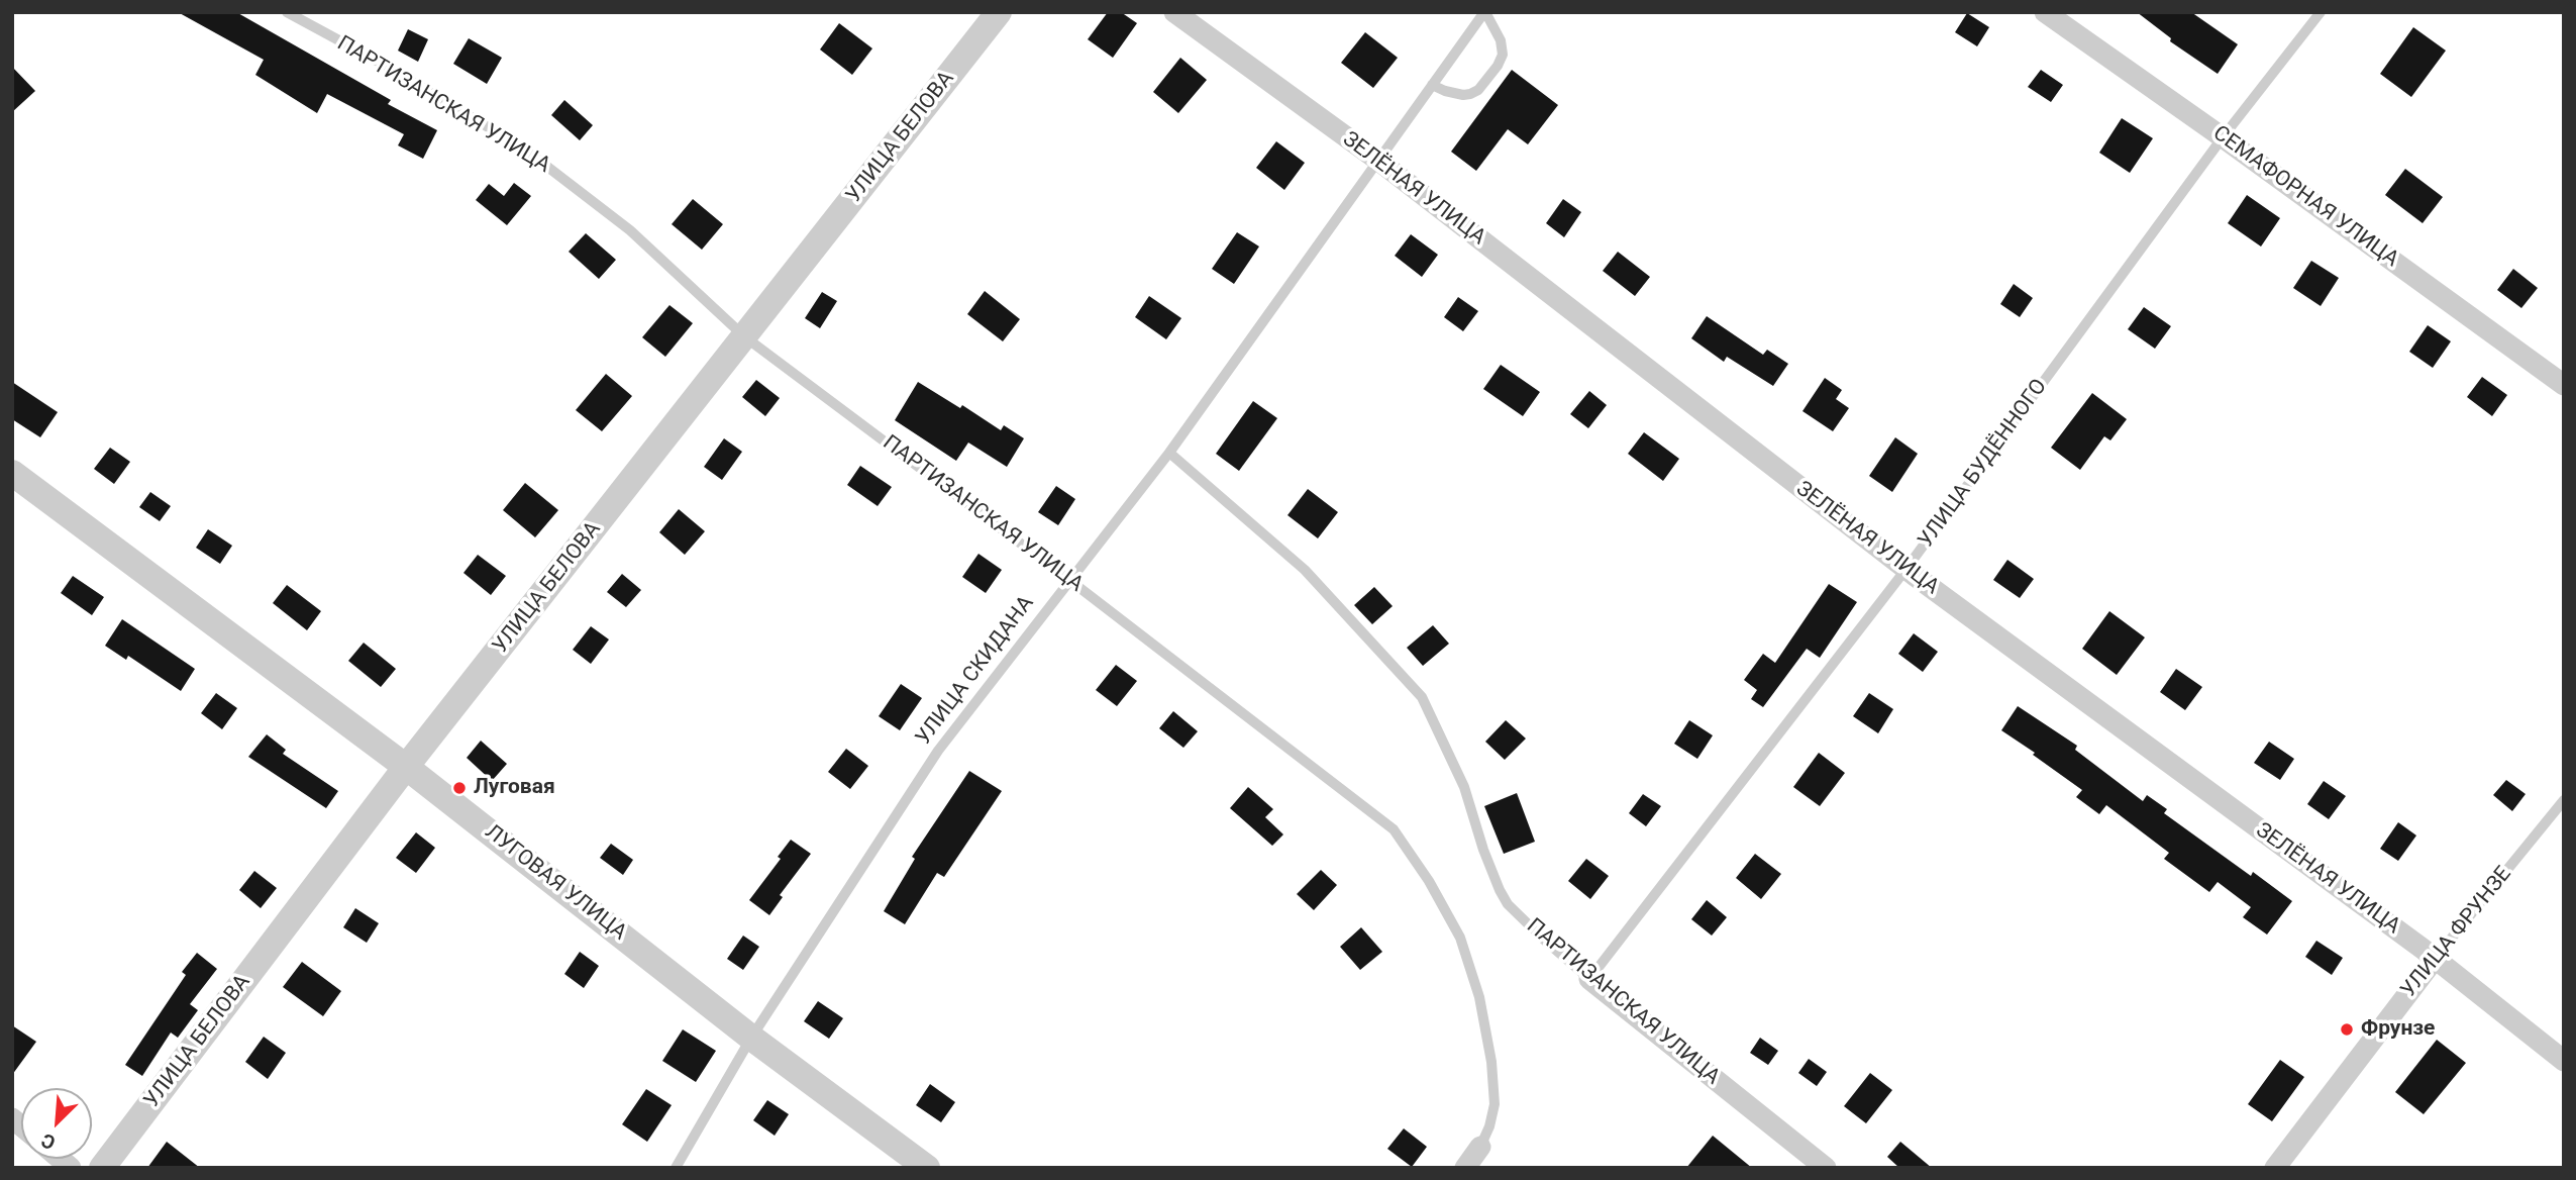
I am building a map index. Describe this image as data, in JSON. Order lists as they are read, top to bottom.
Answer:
{
  "streets": {
    "street": [
      "ПАРТИЗАНСКАЯ УЛИЦА",
      "УЛИЦА БЕЛОВА",
      "ЗЕЛЁНАЯ УЛИЦА",
      "СЕМАФОРНАЯ УЛИЦА",
      "ЛУГОВАЯ УЛИЦА",
      "УЛИЦА ФРУНЗЕ"
    ],
    "lane": ["УЛИЦА БУДЁННОГО", "УЛИЦА СКИДАНА"]
  },
  "crossings": [
    ["ПАРТИЗАНСКАЯ УЛИЦА", "УЛИЦА БЕЛОВА"],
    ["ПАРТИЗАНСКАЯ УЛИЦА", "УЛИЦА БУДЁННОГО"],
    ["ПАРТИЗАНСКАЯ УЛИЦА", "УЛИЦА СКИДАНА"],
    ["УЛИЦА БЕЛОВА", "ЛУГОВАЯ УЛИЦА"],
    ["ЗЕЛЁНАЯ УЛИЦА", "УЛИЦА БУДЁННОГО"],
    ["ЗЕЛЁНАЯ УЛИЦА", "УЛИЦА СКИДАНА"],
    ["ЗЕЛЁНАЯ УЛИЦА", "УЛИЦА ФРУНЗЕ"],
    ["СЕМАФОРНАЯ УЛИЦА", "УЛИЦА БУДЁННОГО"],
    ["УЛИЦА СКИДАНА", "ЛУГОВАЯ УЛИЦА"]
  ],
  "places": ["Луговая", "Фрунзе"],
  "north": "bottom left"
}
